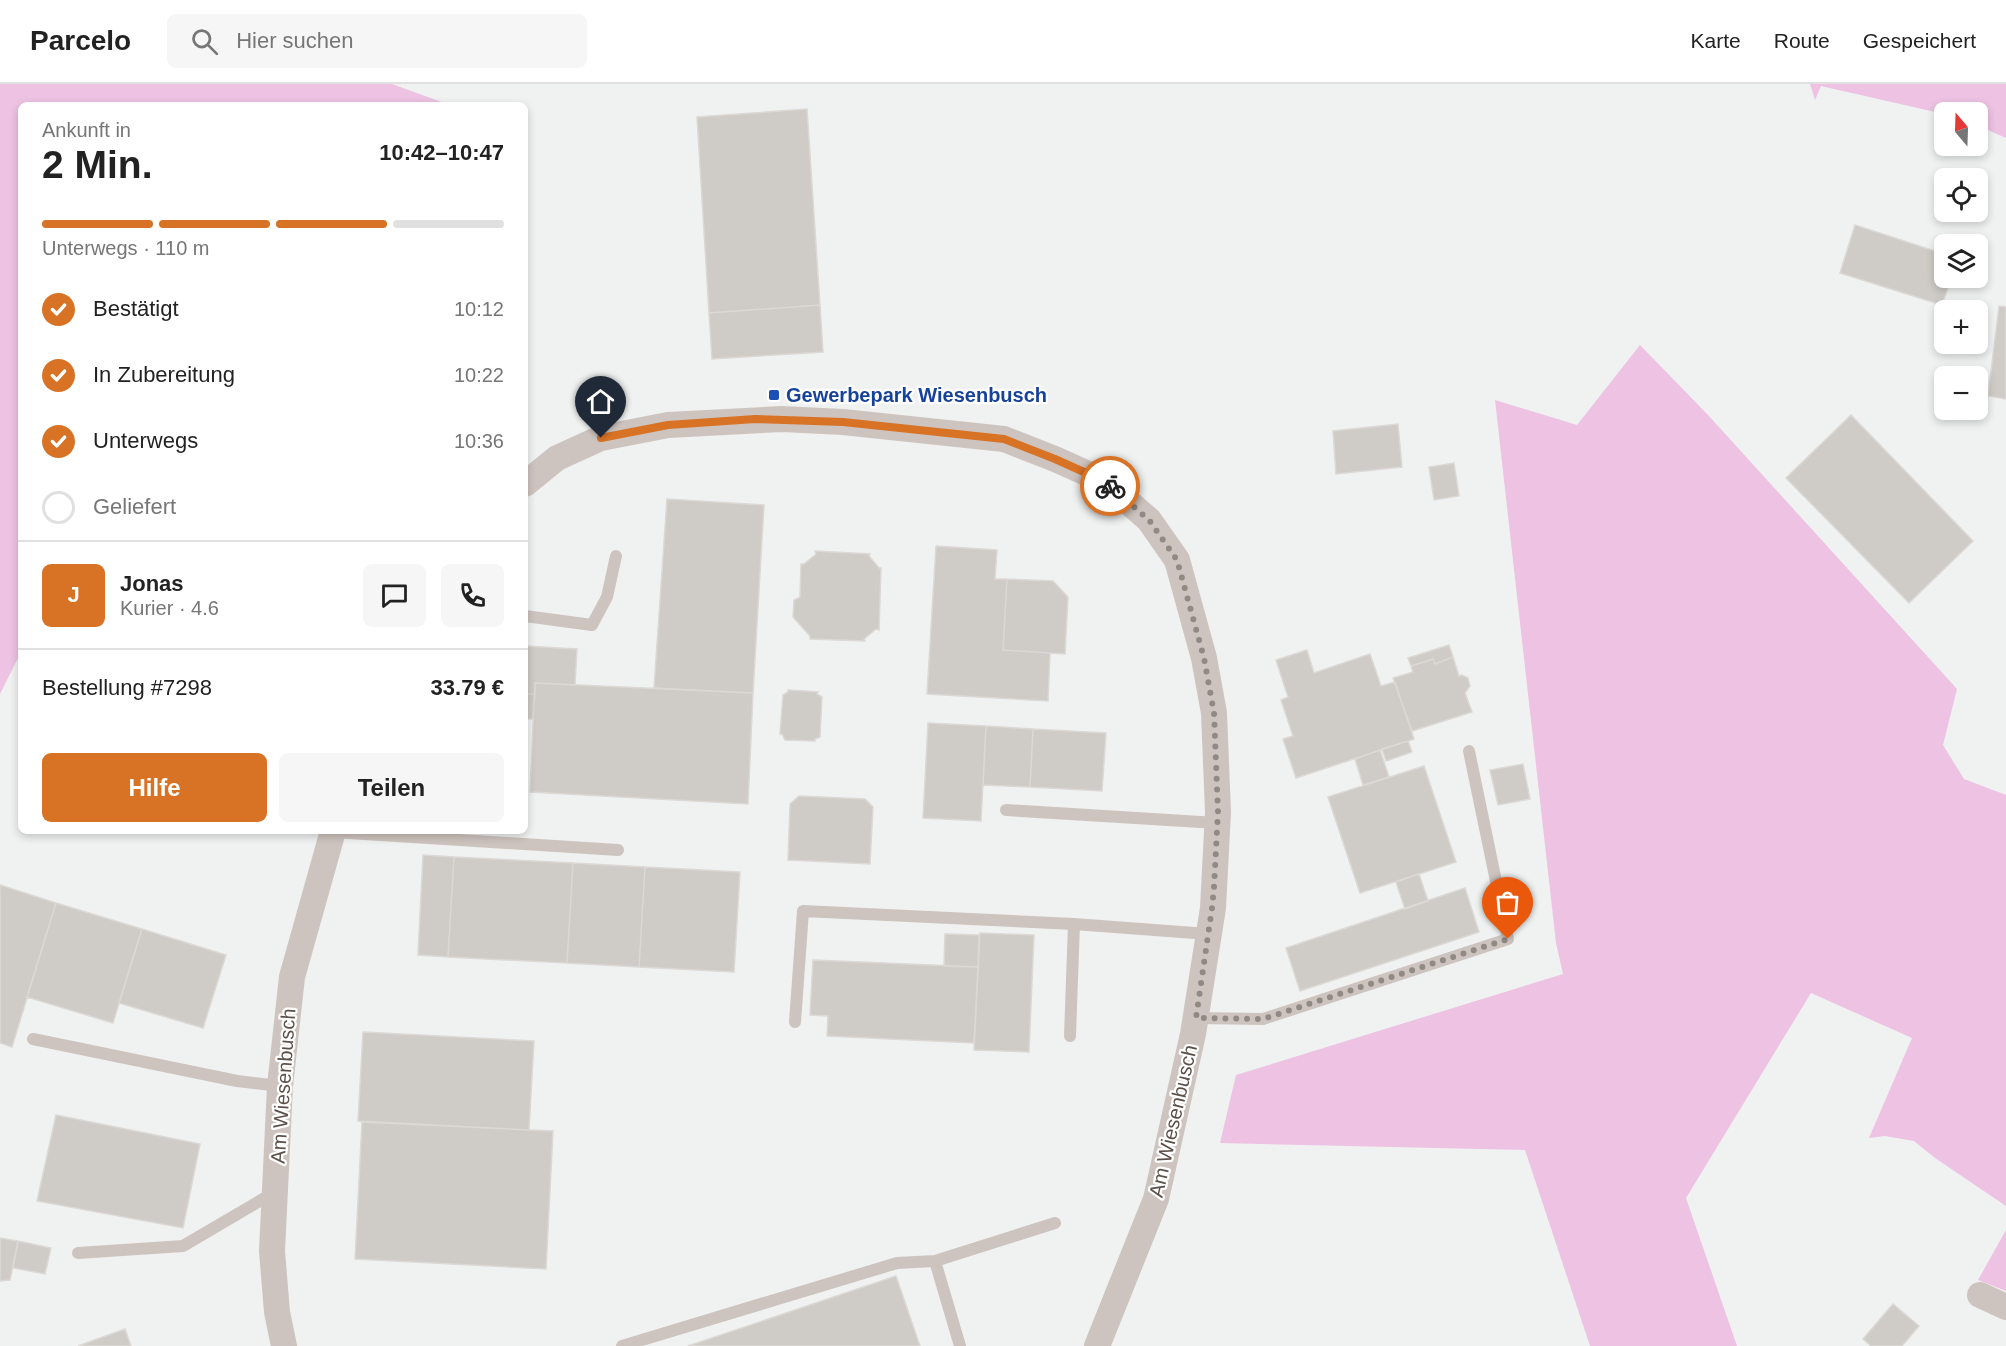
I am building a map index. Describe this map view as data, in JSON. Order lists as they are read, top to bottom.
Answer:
{
  "streets": {
    "street": ["Am Wiesenbusch"]
  },
  "places": {
    "transit": ["Gewerbepark Wiesenbusch"]
  },
  "north": "top",
  "page": {
    "header": "Parcelo",
    "search": "Hier suchen",
    "nav": ["Karte", "Route", "Gespeichert"],
    "map_buttons": ["+", "−"],
    "heading": ["2 Min.", "Ankunft in", "10:42–10:47"],
    "panel": [
      "Jonas",
      "Kurier · 4.6",
      "Bestellung #7298",
      "33.79 €"
    ],
    "bar": "Unterwegs · 110 m",
    "list": [
      ["Bestätigt", "10:12"],
      ["In Zubereitung", "10:22"],
      ["Unterwegs", "10:36"],
      "Geliefert"
    ],
    "round": "J",
    "buttons": ["Hilfe", "Teilen"]
  }
}
